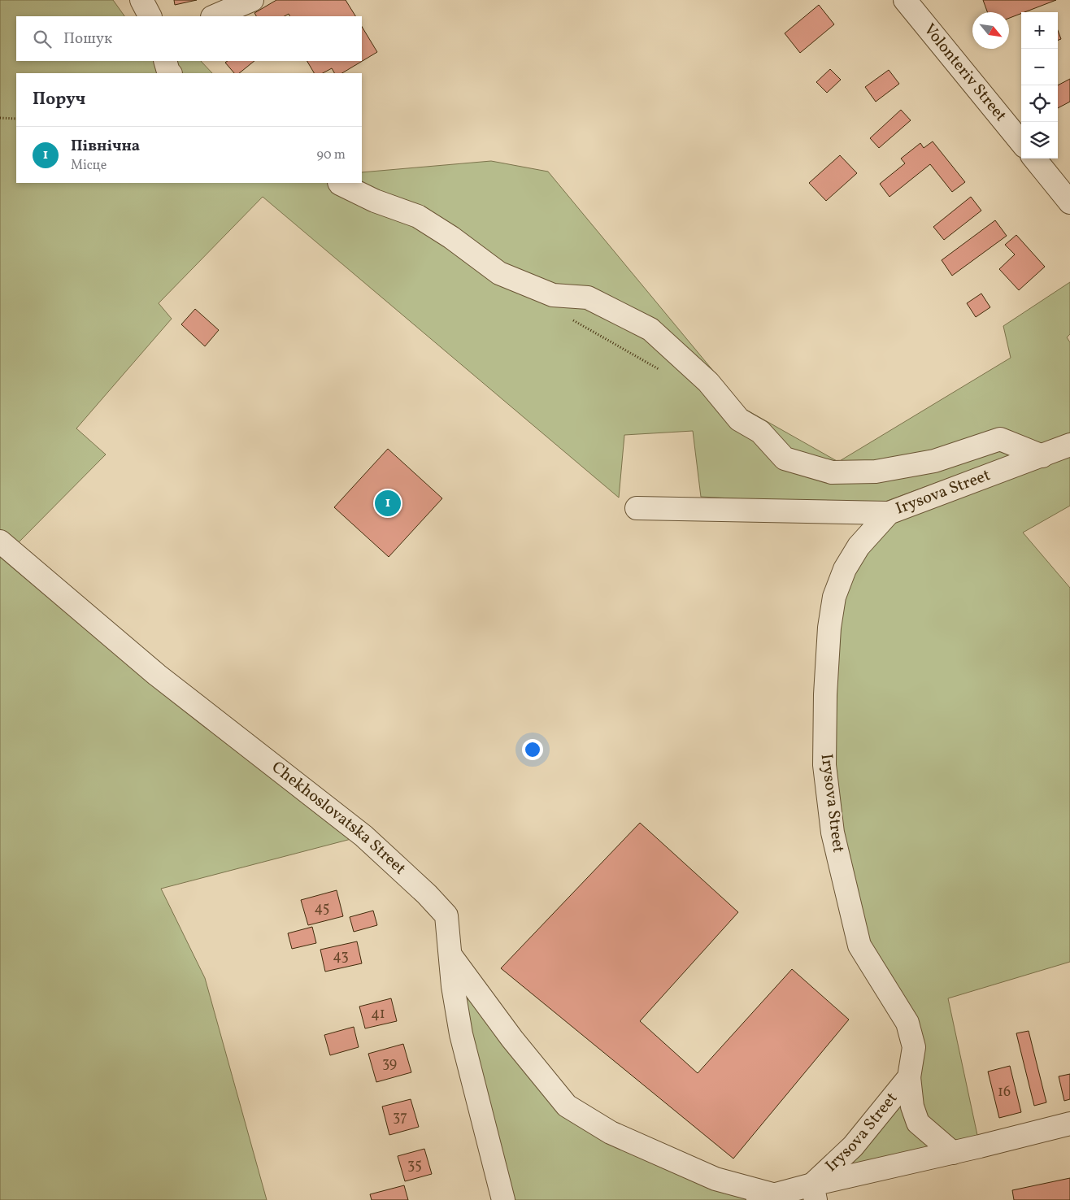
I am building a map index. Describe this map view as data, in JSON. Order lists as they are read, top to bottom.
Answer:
{
  "streets": {
    "street": ["Volonteriv Street", "Irysova Street", "Chekhoslovatska Street"]
  },
  "house_numbers": [
    "45",
    "43",
    "41",
    "39",
    "16",
    "37",
    "35"
  ],
  "north": "bottom right",
  "page": {
    "map_buttons": ["+", "−"],
    "search": "Пошук",
    "heading": "Поруч",
    "list": [
      {
        "mark": "1",
        "name": "Північна",
        "note": "Місце",
        "value": "90 m"
      }
    ],
    "pins": "1"
  }
}
